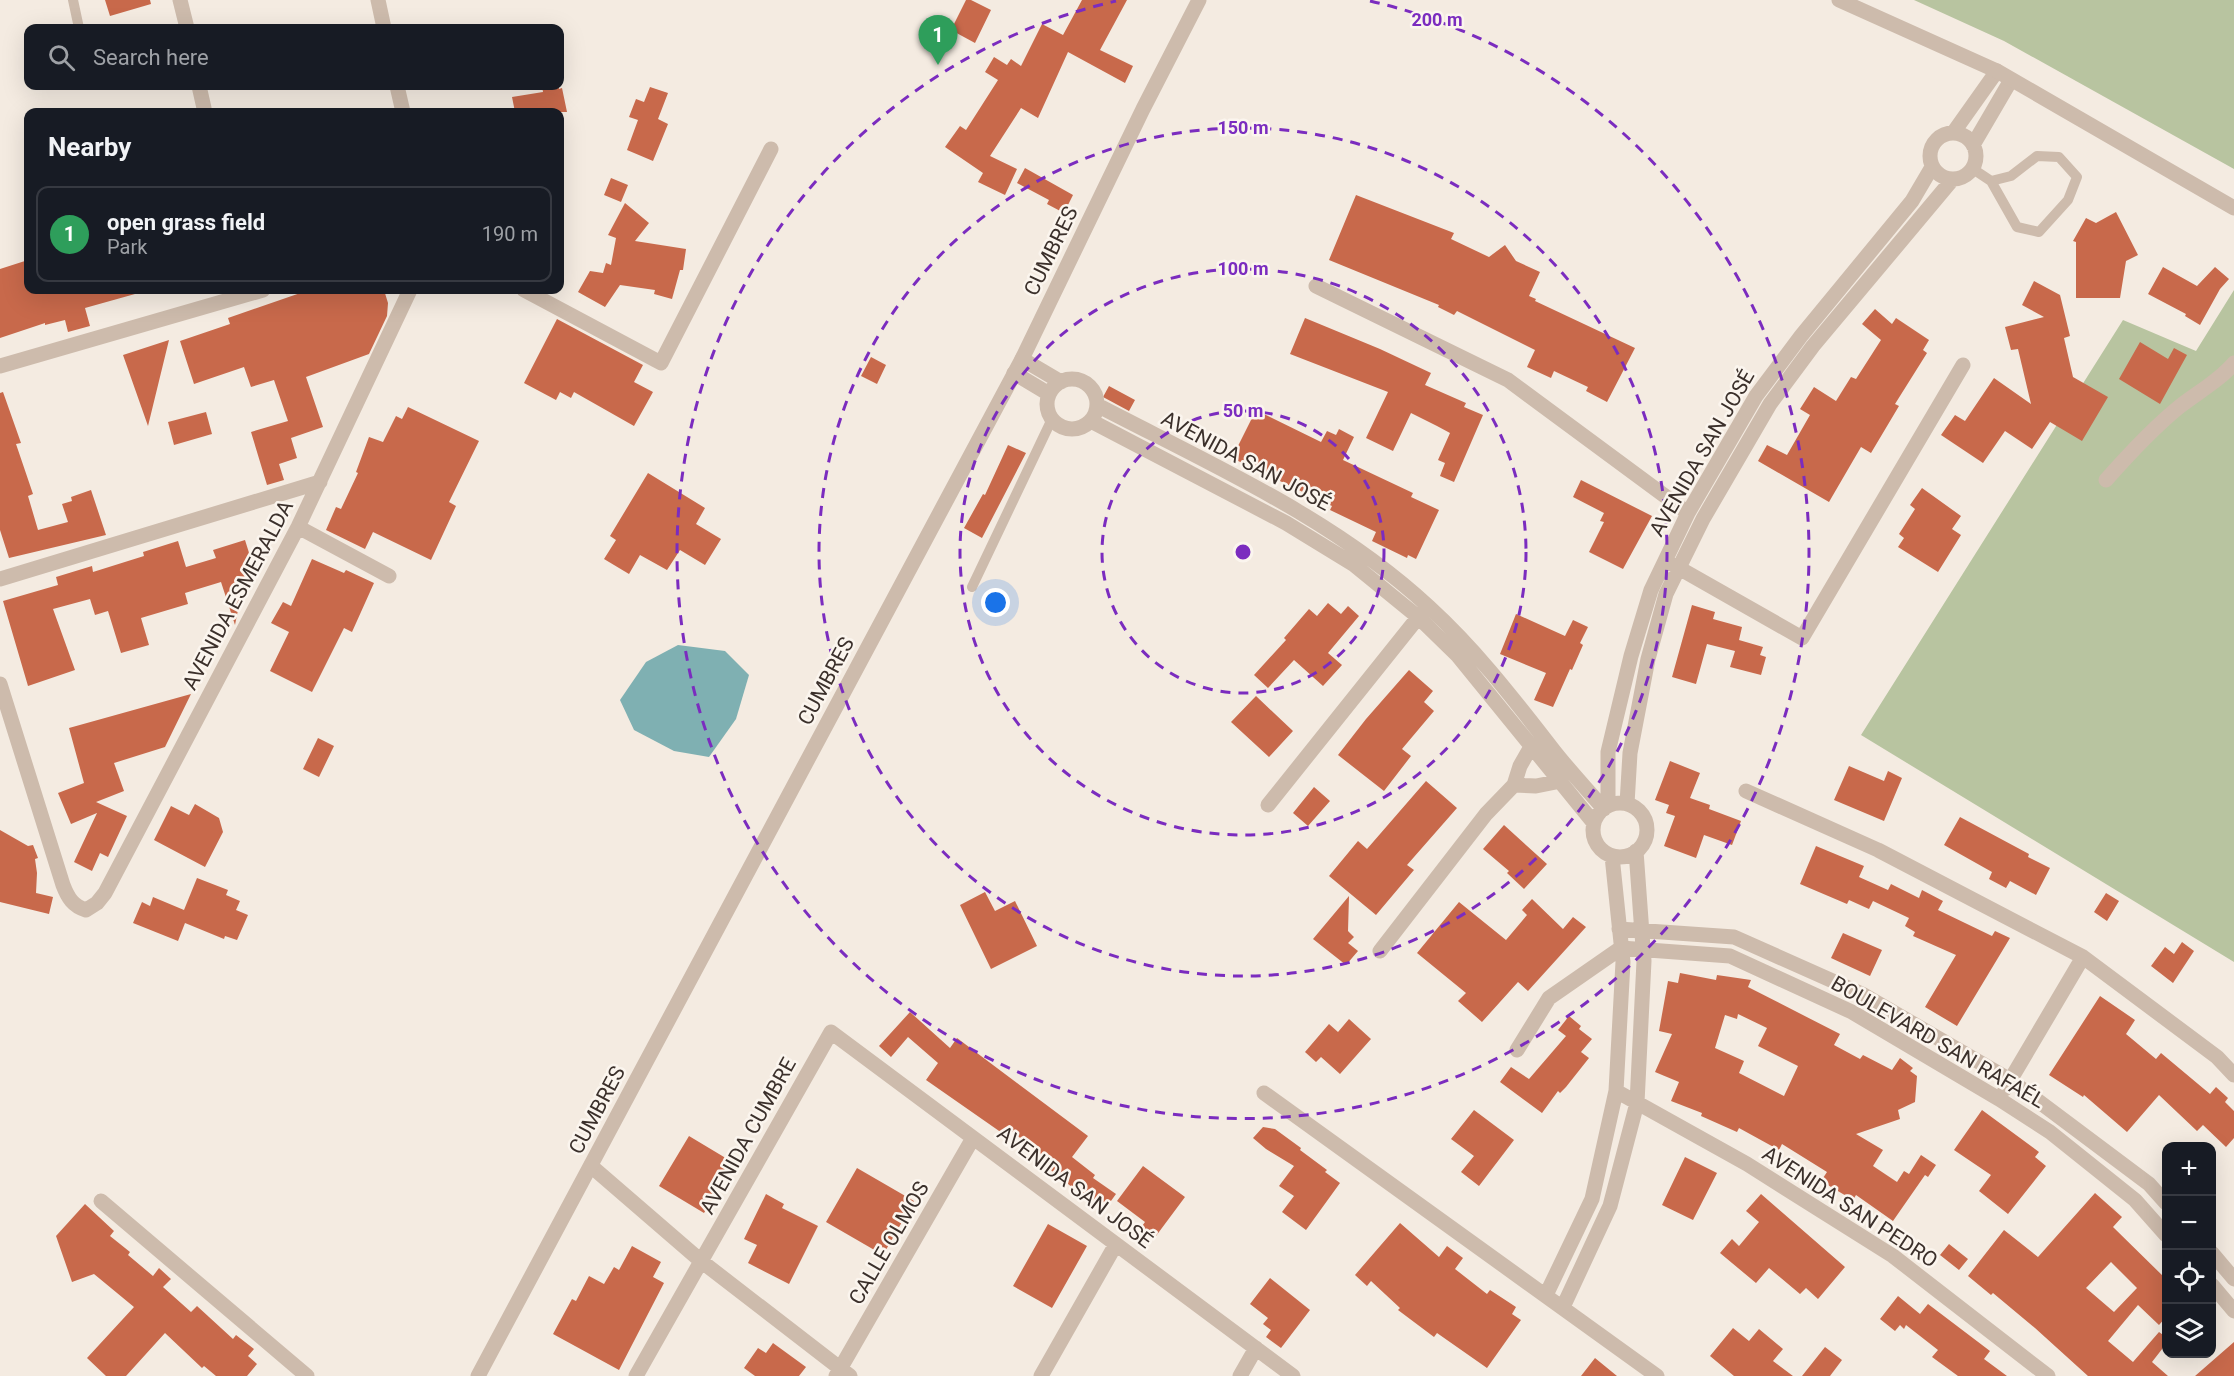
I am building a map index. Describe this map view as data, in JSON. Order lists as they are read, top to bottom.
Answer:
{
  "streets": {
    "street": [
      "CUMBRES",
      "AVENIDA SAN JOSÉ",
      "AVENIDA ESMERALDA",
      "BOULEVARD SAN RAFAÉL",
      "AVENIDA CUMBRE",
      "AVENIDA SAN PEDRO",
      "CALLE OLMOS"
    ]
  },
  "crossings": [
    ["AVENIDA SAN JOSÉ", "AVENIDA CUMBRE"],
    ["AVENIDA SAN JOSÉ", "CALLE OLMOS"]
  ],
  "page": {
    "pins": "1",
    "search": "Search here",
    "heading": "Nearby",
    "list": [
      {
        "mark": "1",
        "name": "open grass field",
        "note": "Park",
        "value": "190 m"
      }
    ],
    "map_buttons": ["+", "−"]
  },
  "rings": [
    "200 m",
    "150 m",
    "100 m",
    "50 m"
  ]
}
